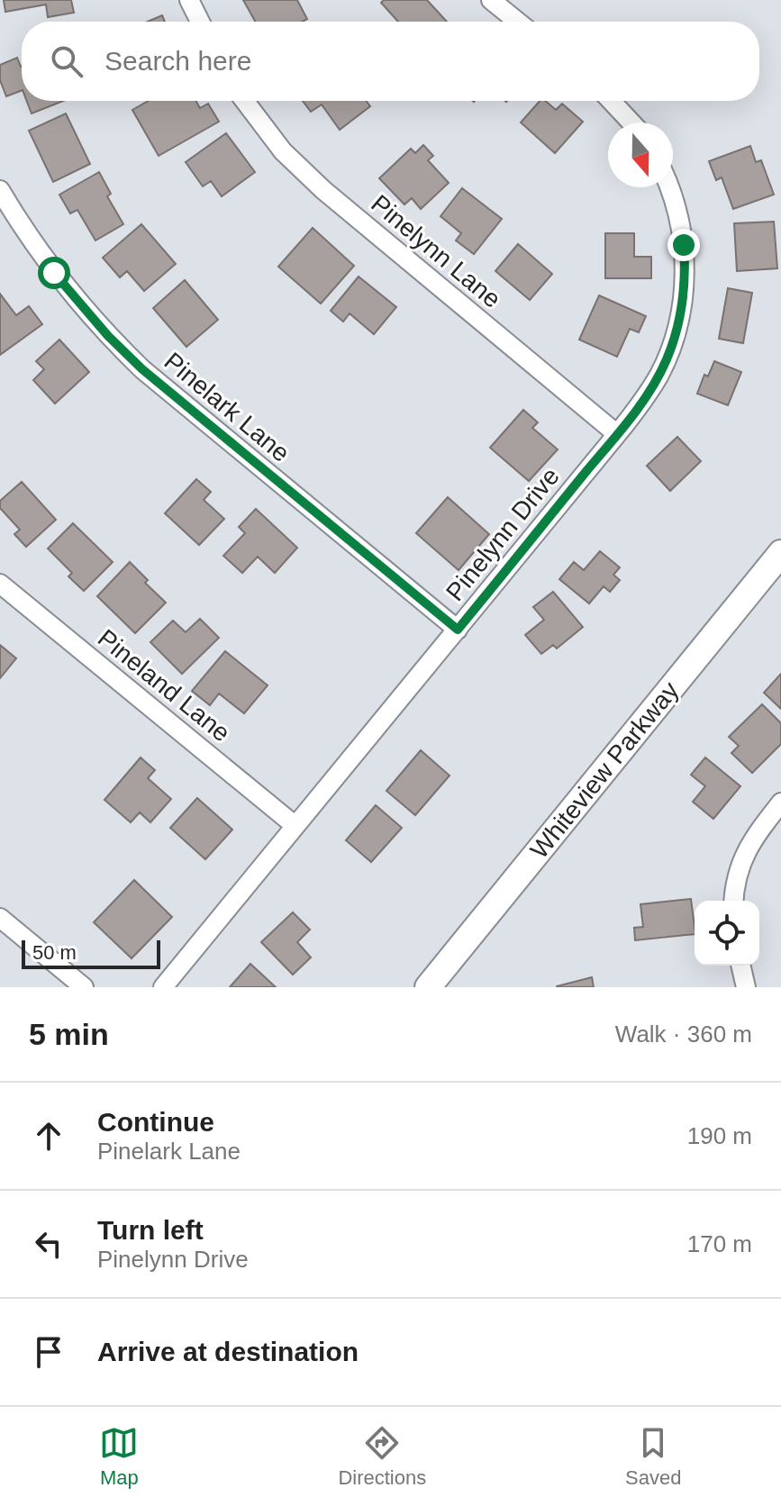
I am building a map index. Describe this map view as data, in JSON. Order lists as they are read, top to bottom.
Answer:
{
  "streets": {
    "street": [
      "Pinelynn Lane",
      "Pinelark Lane",
      "Pinelynn Drive",
      "Pineland Lane",
      "Whiteview Parkway"
    ]
  },
  "crossings": [
    ["Pinelynn Lane", "Pinelynn Drive"],
    ["Pinelark Lane", "Pinelynn Drive"],
    ["Pinelynn Drive", "Pineland Lane"]
  ],
  "scale_bar": "50 m",
  "north": "bottom",
  "page": {
    "search": "Search here",
    "scale": "50 m",
    "heading": ["5 min", "Walk · 360 m"],
    "list": [
      ["Continue", "Pinelark Lane", "190 m"],
      ["Turn left", "Pinelynn Drive", "170 m"],
      "Arrive at destination"
    ],
    "nav": ["Map", "Directions", "Saved"]
  }
}
